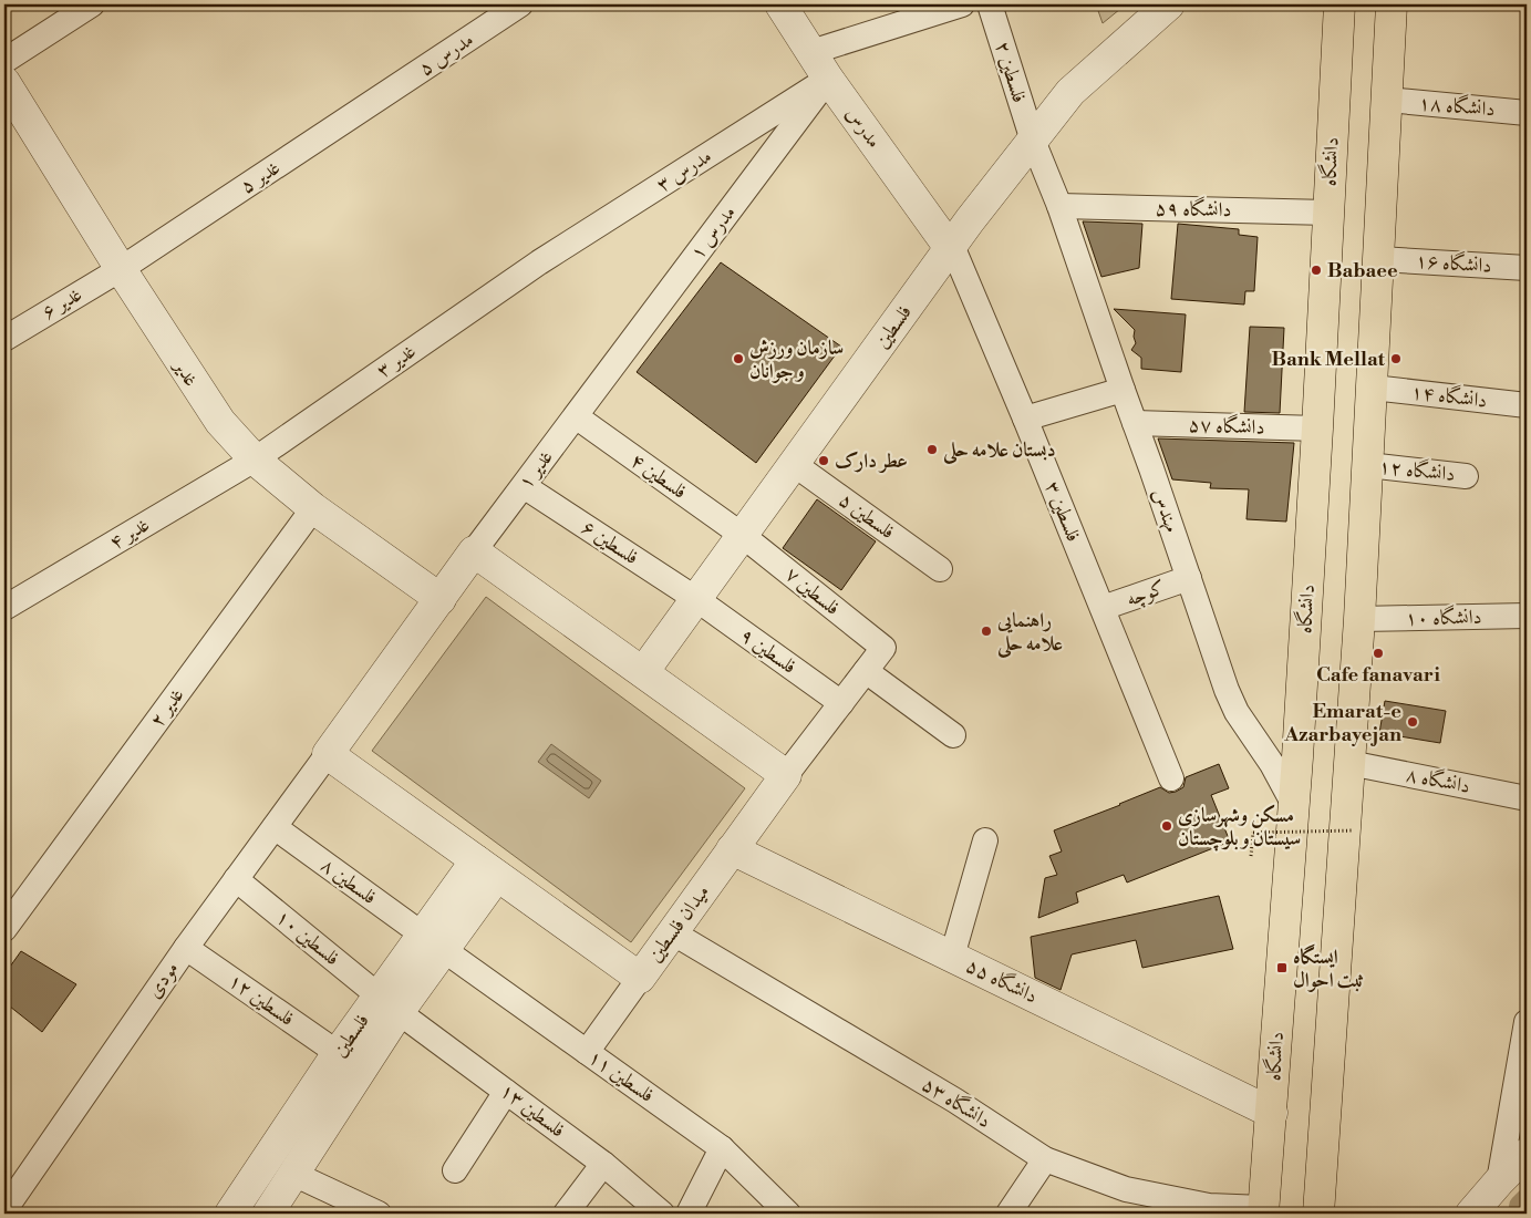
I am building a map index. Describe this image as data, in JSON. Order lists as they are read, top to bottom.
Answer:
{
  "streets": {
    "main road": ["دانشگاه"],
    "street": [
      "مدرس ۵",
      "فلسطین ۲",
      "دانشگاه ۱۸",
      "مدرس",
      "مدرس ۳",
      "غدیر ۵",
      "دانشگاه ۵۹",
      "مدرس ۱",
      "دانشگاه ۱۶",
      "غدیر ۶",
      "فلسطین",
      "غدیر ۳",
      "غدیر",
      "دانشگاه ۱۴",
      "دانشگاه ۵۷",
      "غدیر ۱",
      "دانشگاه ۱۲",
      "فلسطین ۴",
      "مهندس",
      "فلسطین ۳",
      "فلسطین ۵",
      "غدیر ۴",
      "فلسطین ۶",
      "فلسطین ۷",
      "کوچه",
      "دانشگاه ۱۰",
      "فلسطین ۹",
      "غدیر ۲",
      "دانشگاه ۸",
      "فلسطین ۸",
      "میدان فلسطین",
      "فلسطین ۱۰",
      "مودی",
      "دانشگاه ۵۵",
      "فلسطین ۱۲",
      "فلسطین ۱۱",
      "دانشگاه ۵۳",
      "فلسطین ۱۳"
    ]
  },
  "crossings": [
    ["مدرس ۵", "غدیر ۵"],
    ["فلسطین ۲", "دانشگاه ۵۹"],
    ["فلسطین ۲", "فلسطین"],
    ["فلسطین ۲", "مهندس"],
    ["مدرس", "مدرس ۳"],
    ["مدرس", "مدرس ۱"],
    ["مدرس", "فلسطین"],
    ["مدرس", "فلسطین ۳"],
    ["دانشگاه", "دانشگاه ۵۹"],
    ["دانشگاه", "دانشگاه ۵۷"],
    ["دانشگاه", "مهندس"],
    ["دانشگاه", "دانشگاه ۵۵"],
    ["دانشگاه", "دانشگاه ۵۳"],
    ["مدرس ۳", "مدرس ۱"],
    ["مدرس ۳", "غدیر ۳"],
    ["غدیر ۵", "غدیر ۶"],
    ["غدیر ۵", "غدیر"],
    ["دانشگاه ۵۹", "مهندس"],
    ["مدرس ۱", "غدیر ۱"],
    ["غدیر ۶", "غدیر"],
    ["فلسطین", "فلسطین ۴"],
    ["فلسطین", "فلسطین ۳"],
    ["فلسطین", "فلسطین ۵"],
    ["فلسطین", "فلسطین ۶"],
    ["فلسطین", "فلسطین ۷"],
    ["فلسطین", "فلسطین ۹"],
    ["فلسطین", "فلسطین ۸"],
    ["فلسطین", "میدان فلسطین"],
    ["فلسطین", "فلسطین ۱۰"],
    ["فلسطین", "فلسطین ۱۲"],
    ["فلسطین", "فلسطین ۱۱"],
    ["فلسطین", "فلسطین ۱۳"],
    ["غدیر ۳", "غدیر"],
    ["غدیر ۳", "غدیر ۴"],
    ["غدیر", "غدیر ۴"],
    ["غدیر", "غدیر ۲"],
    ["دانشگاه ۵۷", "مهندس"],
    ["غدیر ۱", "فلسطین ۴"],
    ["غدیر ۱", "فلسطین ۶"],
    ["فلسطین ۴", "فلسطین ۷"],
    ["مهندس", "کوچه"],
    ["فلسطین ۳", "کوچه"],
    ["فلسطین ۶", "فلسطین ۹"],
    ["فلسطین ۸", "مودی"],
    ["فلسطین ۸", "فلسطین ۱۱"],
    ["میدان فلسطین", "مودی"],
    ["میدان فلسطین", "دانشگاه ۵۵"],
    ["میدان فلسطین", "دانشگاه ۵۳"],
    ["فلسطین ۱۰", "مودی"],
    ["فلسطین ۱۰", "فلسطین ۱۳"],
    ["مودی", "فلسطین ۱۲"]
  ],
  "places": {
    "other": [
      "Babaee",
      "سازمان ورزش و جوانان",
      "Bank Mellat",
      "دبستان علامه حلی",
      "عطر دارک",
      "راهنمایی علامه حلی",
      "Cafe fanavari",
      "Emarat-e Azarbayejan",
      "مسکن وشهرسازی سیستان و بلوچستان"
    ],
    "transit": ["ایستگاه ثبت احوال"]
  }
}
